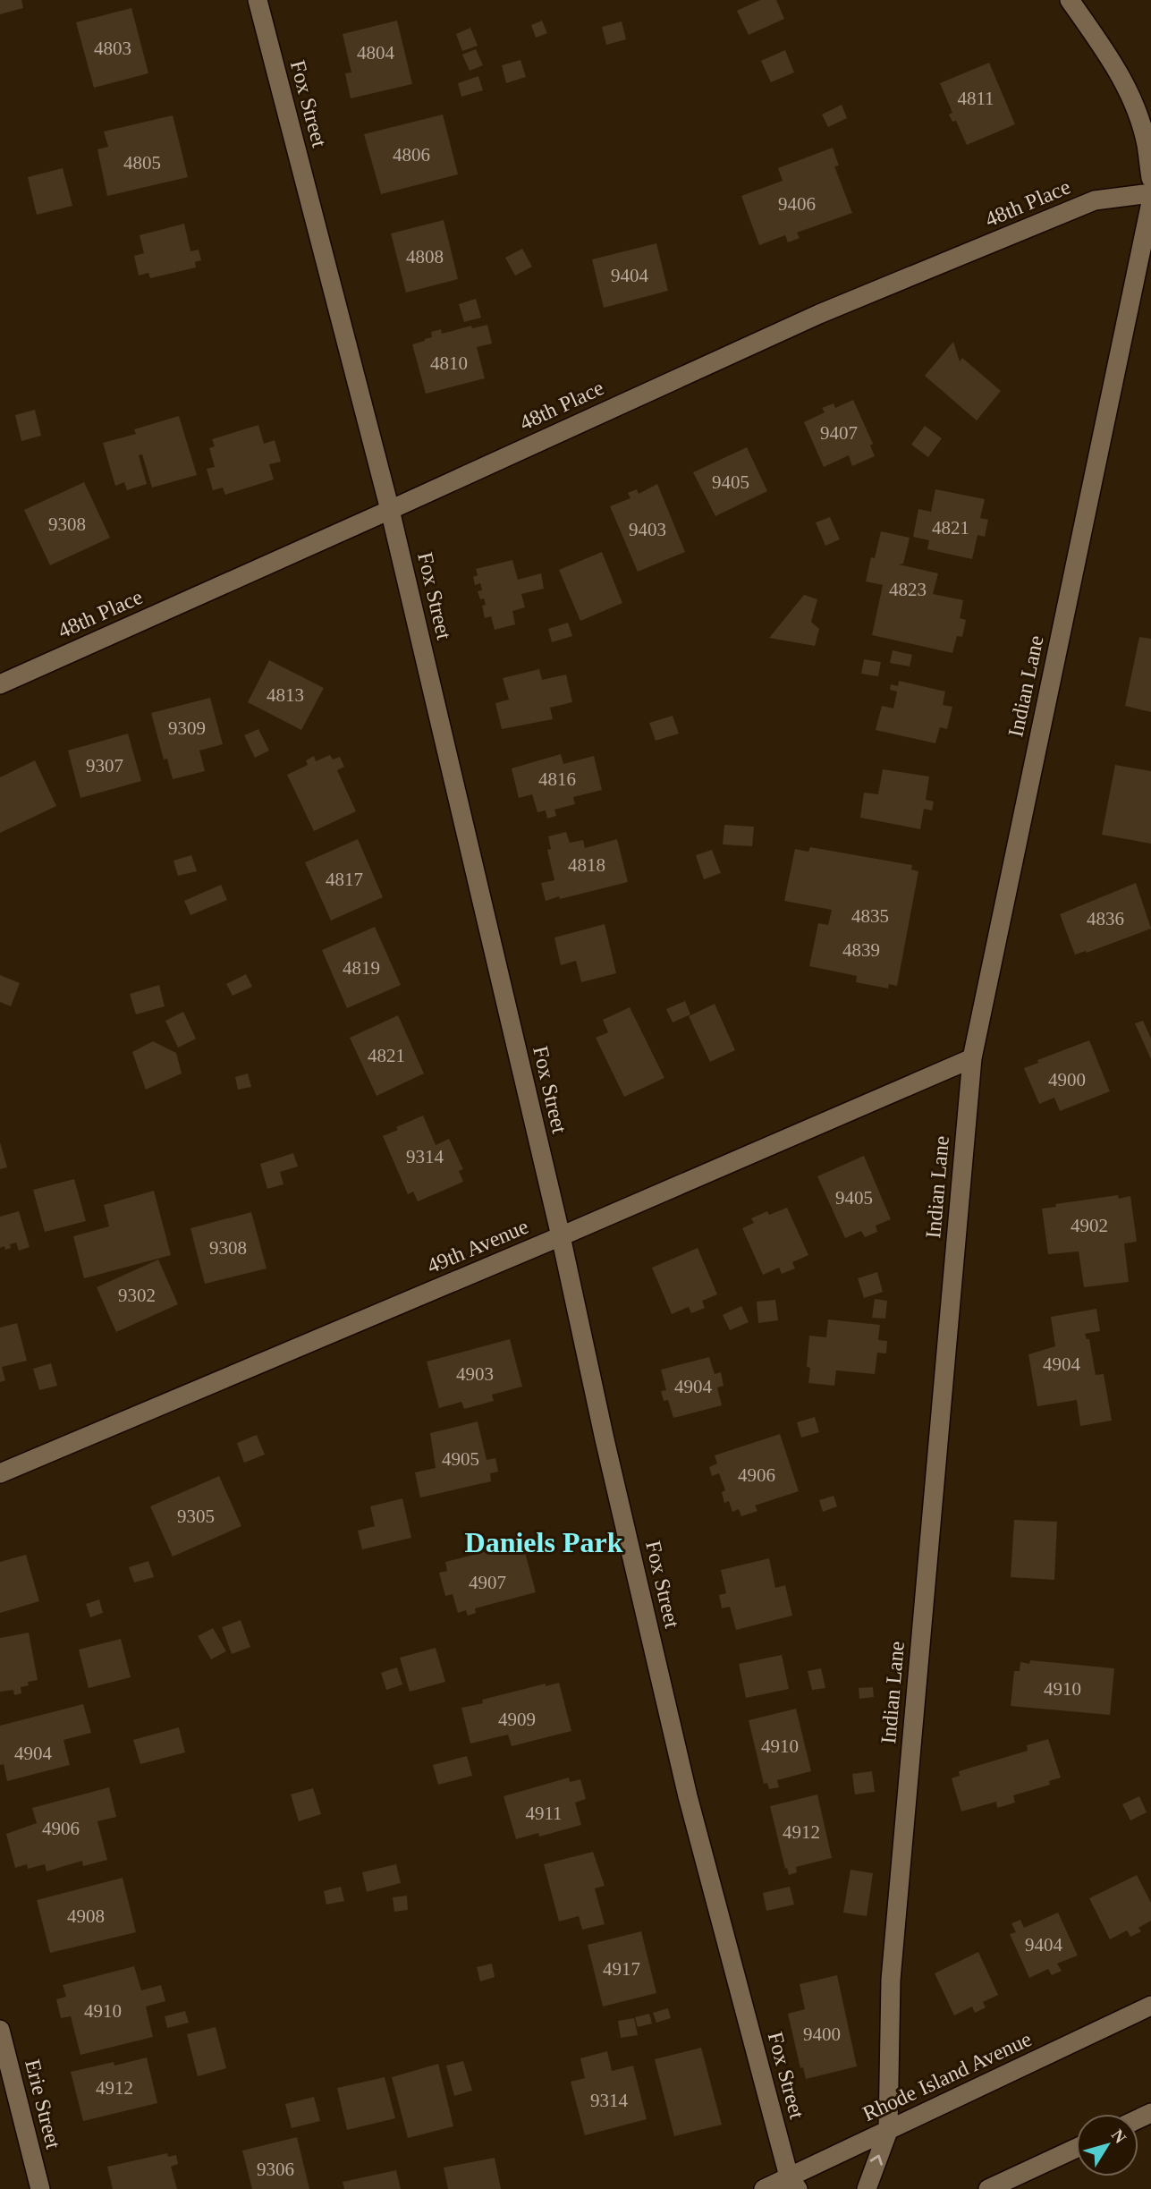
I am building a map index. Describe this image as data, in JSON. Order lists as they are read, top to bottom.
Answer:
{
  "streets": {
    "street": [
      "Fox Street",
      "48th Place",
      "Indian Lane",
      "49th Avenue",
      "Rhode Island Avenue",
      "Erie Street"
    ]
  },
  "crossings": [
    ["Fox Street", "48th Place"],
    ["Fox Street", "49th Avenue"],
    ["Fox Street", "Rhode Island Avenue"],
    ["Indian Lane", "49th Avenue"],
    ["Indian Lane", "Rhode Island Avenue"]
  ],
  "districts": ["Daniels Park"],
  "house_numbers": [
    "4803",
    "4804",
    "4811",
    "4806",
    "4805",
    "9406",
    "4808",
    "9404",
    "4810",
    "9407",
    "9405",
    "9308",
    "4821",
    "9403",
    "4823",
    "4813",
    "9309",
    "9307",
    "4816",
    "4818",
    "4817",
    "4835",
    "4836",
    "4839",
    "4819",
    "4821",
    "4900",
    "9314",
    "9405",
    "4902",
    "9308",
    "9302",
    "4904",
    "4903",
    "4904",
    "4905",
    "4906",
    "9305",
    "4907",
    "4910",
    "4909",
    "4910",
    "4904",
    "4911",
    "4906",
    "4912",
    "4908",
    "9404",
    "4917",
    "4910",
    "9400",
    "4912",
    "9314",
    "9306"
  ],
  "north": "top right"
}
